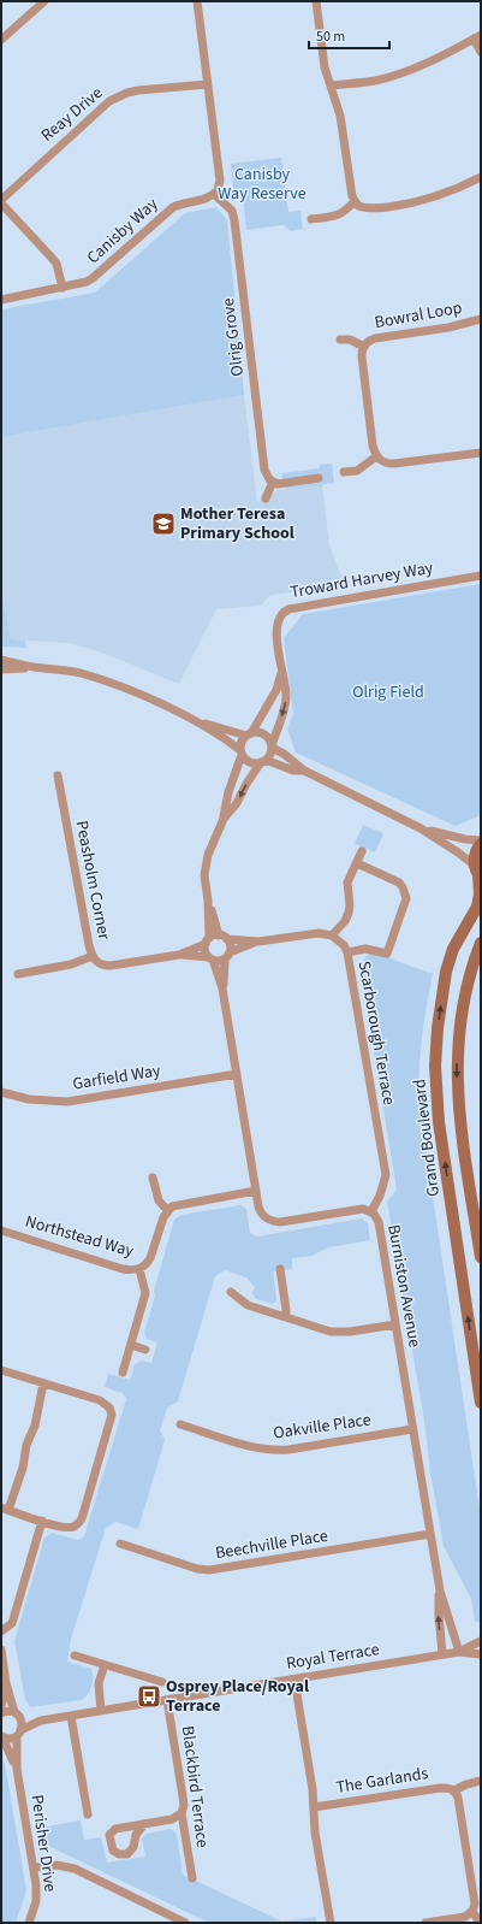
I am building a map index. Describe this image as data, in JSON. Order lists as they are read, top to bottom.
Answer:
{
  "streets": {
    "street": [
      "Reay Drive",
      "Canisby Way",
      "Bowral Loop",
      "Olrig Grove",
      "Troward Harvey Way",
      "Peasholm Corner",
      "Scarborough Terrace",
      "Garfield Way",
      "Grand Boulevard",
      "Northstead Way",
      "Burniston Avenue",
      "Oakville Place",
      "Beechville Place",
      "Royal Terrace",
      "The Garlands",
      "Blackbird Terrace",
      "Perisher Drive"
    ]
  },
  "crossings": [
    ["Canisby Way", "Olrig Grove"],
    ["Peasholm Corner", "Burniston Avenue"],
    ["Scarborough Terrace", "Burniston Avenue"],
    ["Garfield Way", "Burniston Avenue"],
    ["Burniston Avenue", "Oakville Place"],
    ["Burniston Avenue", "Beechville Place"],
    ["Burniston Avenue", "Royal Terrace"],
    ["Royal Terrace", "The Garlands"],
    ["Royal Terrace", "Blackbird Terrace"],
    ["Royal Terrace", "Perisher Drive"]
  ],
  "parks": ["Canisby Way Reserve", "Olrig Field"],
  "places": {
    "school or university": ["Mother Teresa Primary School"],
    "bus stop": ["Osprey Place/Royal Terrace"]
  },
  "scale_bar": "50 m"
}
